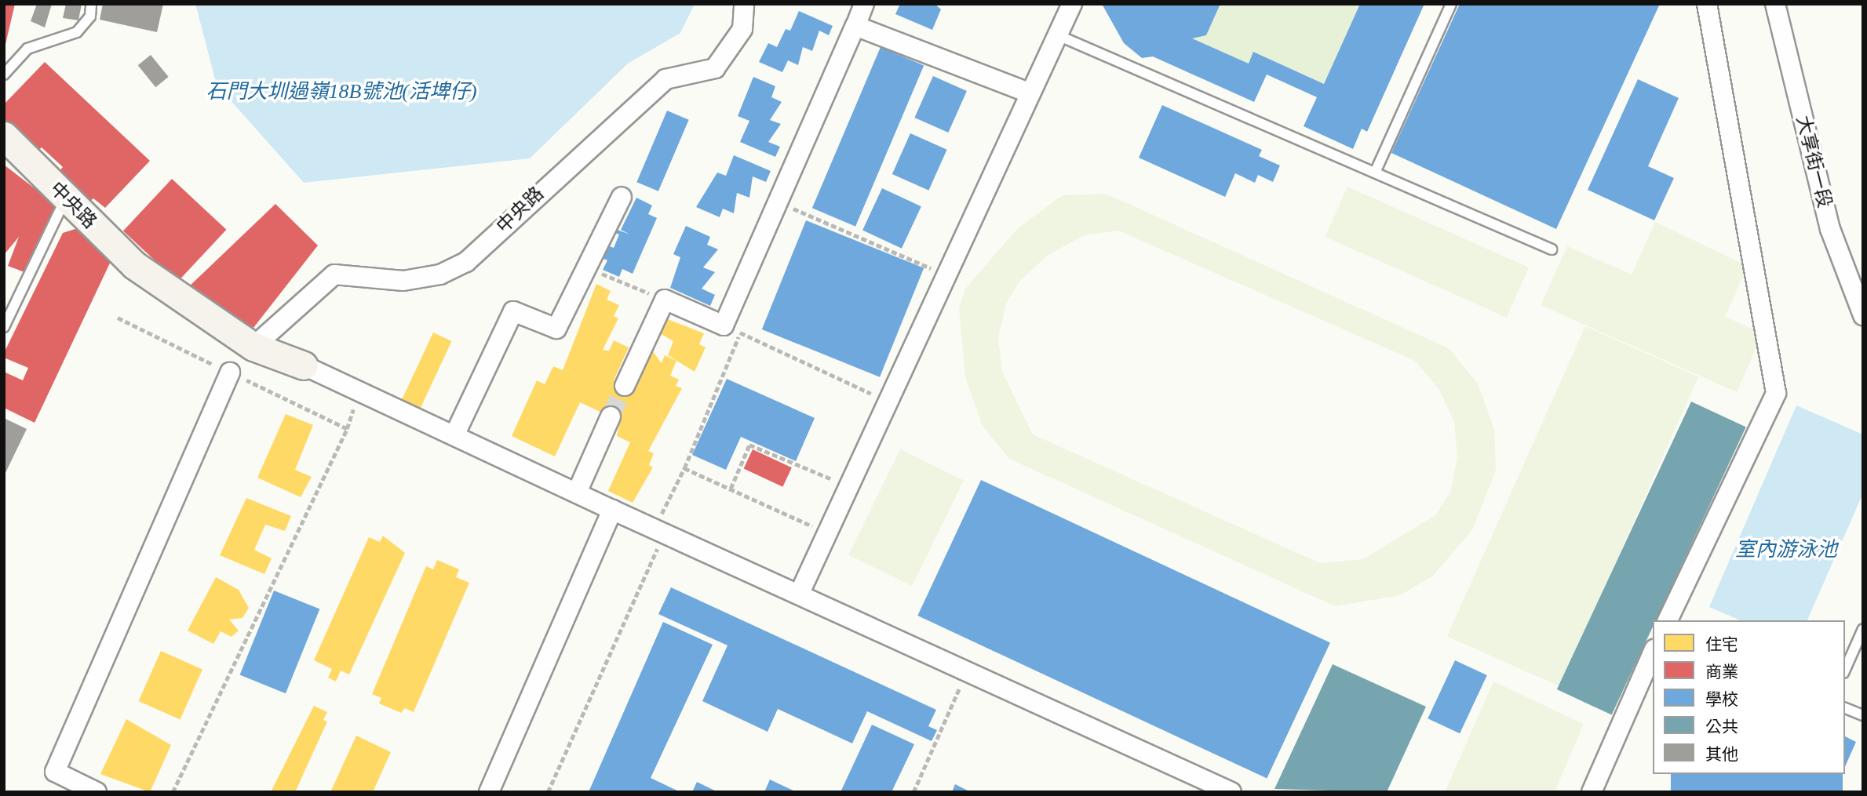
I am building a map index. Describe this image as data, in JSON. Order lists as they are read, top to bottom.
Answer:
{
  "streets": {
    "street": ["大享街一段", "中央路"]
  },
  "water": ["石門大圳過嶺18B號池(活埤仔)", "室內游泳池"],
  "legend": [
    "住宅",
    "商業",
    "學校",
    "公共",
    "其他"
  ]
}
